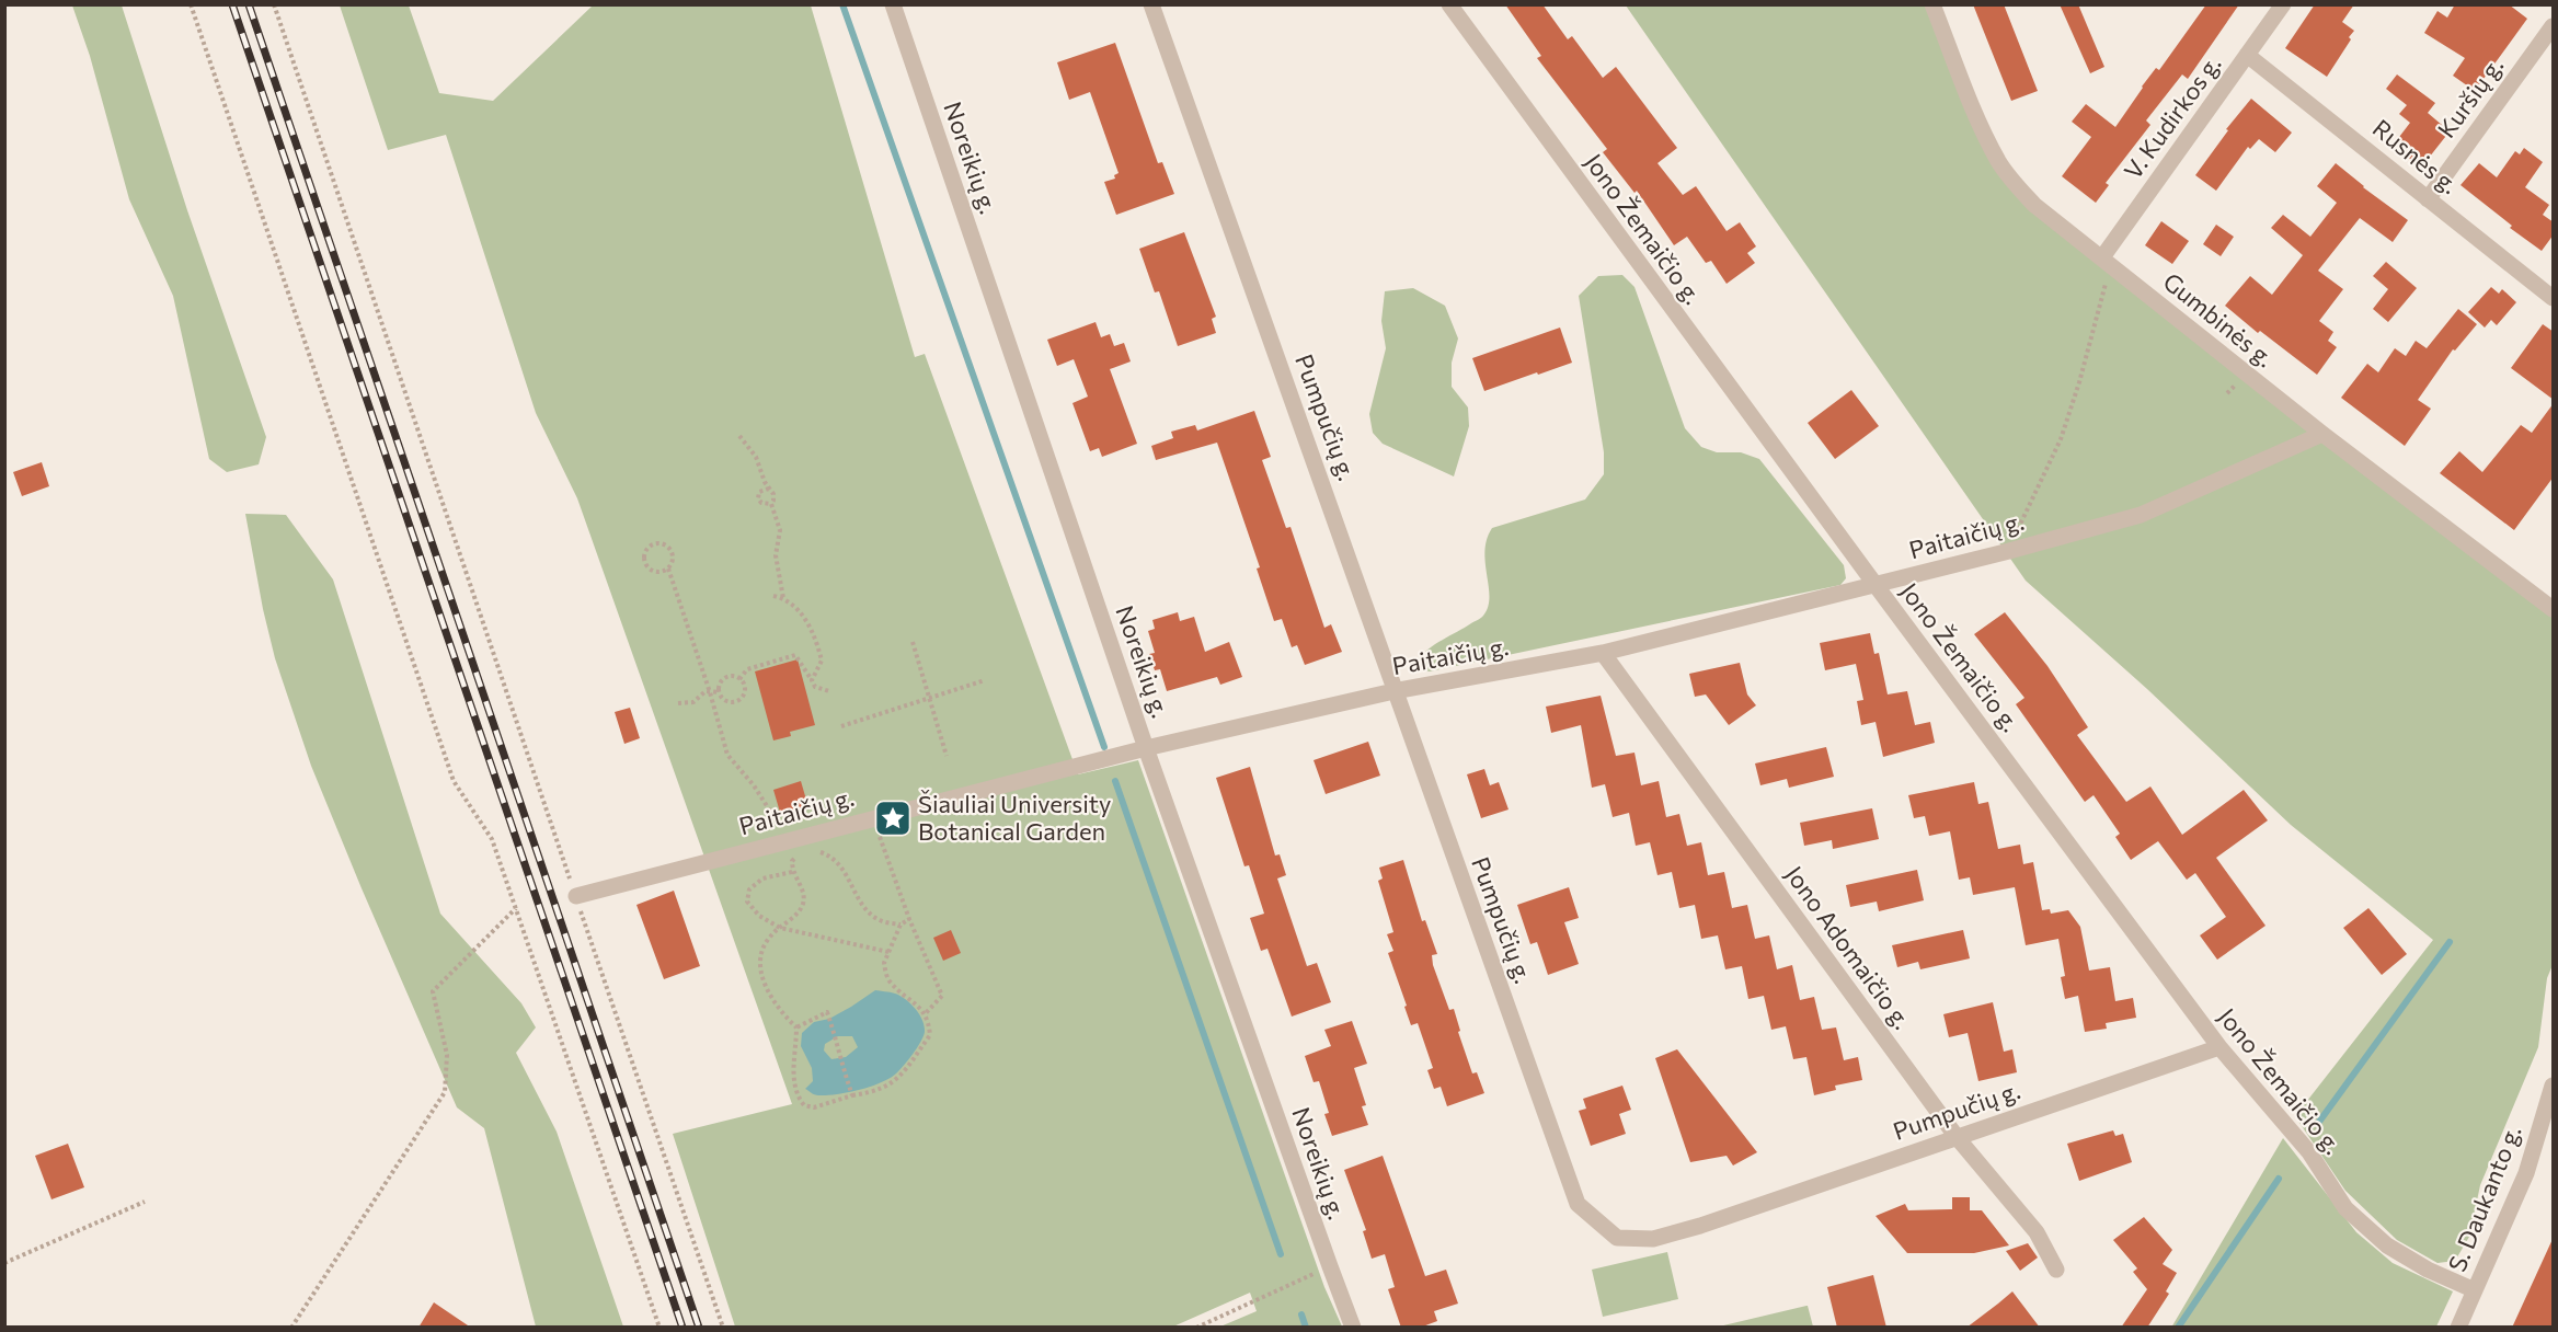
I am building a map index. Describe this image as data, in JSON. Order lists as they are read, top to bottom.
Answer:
{
  "streets": {
    "street": [
      "Kuršių g.",
      "V. Kudirkos g.",
      "Rusnės g.",
      "Noreikių g.",
      "Jono Žemaičio g.",
      "Gumbinės g.",
      "Pumpučių g.",
      "Paitaičių g.",
      "Jono Adomaičio g.",
      "S. Daukanto g."
    ]
  },
  "crossings": [
    ["Kuršių g.", "Rusnės g."],
    ["V. Kudirkos g.", "Rusnės g."],
    ["V. Kudirkos g.", "Gumbinės g."],
    ["Noreikių g.", "Paitaičių g."],
    ["Jono Žemaičio g.", "Pumpučių g."],
    ["Jono Žemaičio g.", "Paitaičių g."],
    ["Jono Žemaičio g.", "S. Daukanto g."],
    ["Gumbinės g.", "Paitaičių g."],
    ["Pumpučių g.", "Paitaičių g."],
    ["Pumpučių g.", "Jono Adomaičio g."],
    ["Paitaičių g.", "Jono Adomaičio g."]
  ],
  "places": {
    "place": ["Šiauliai University Botanical Garden"]
  }
}
